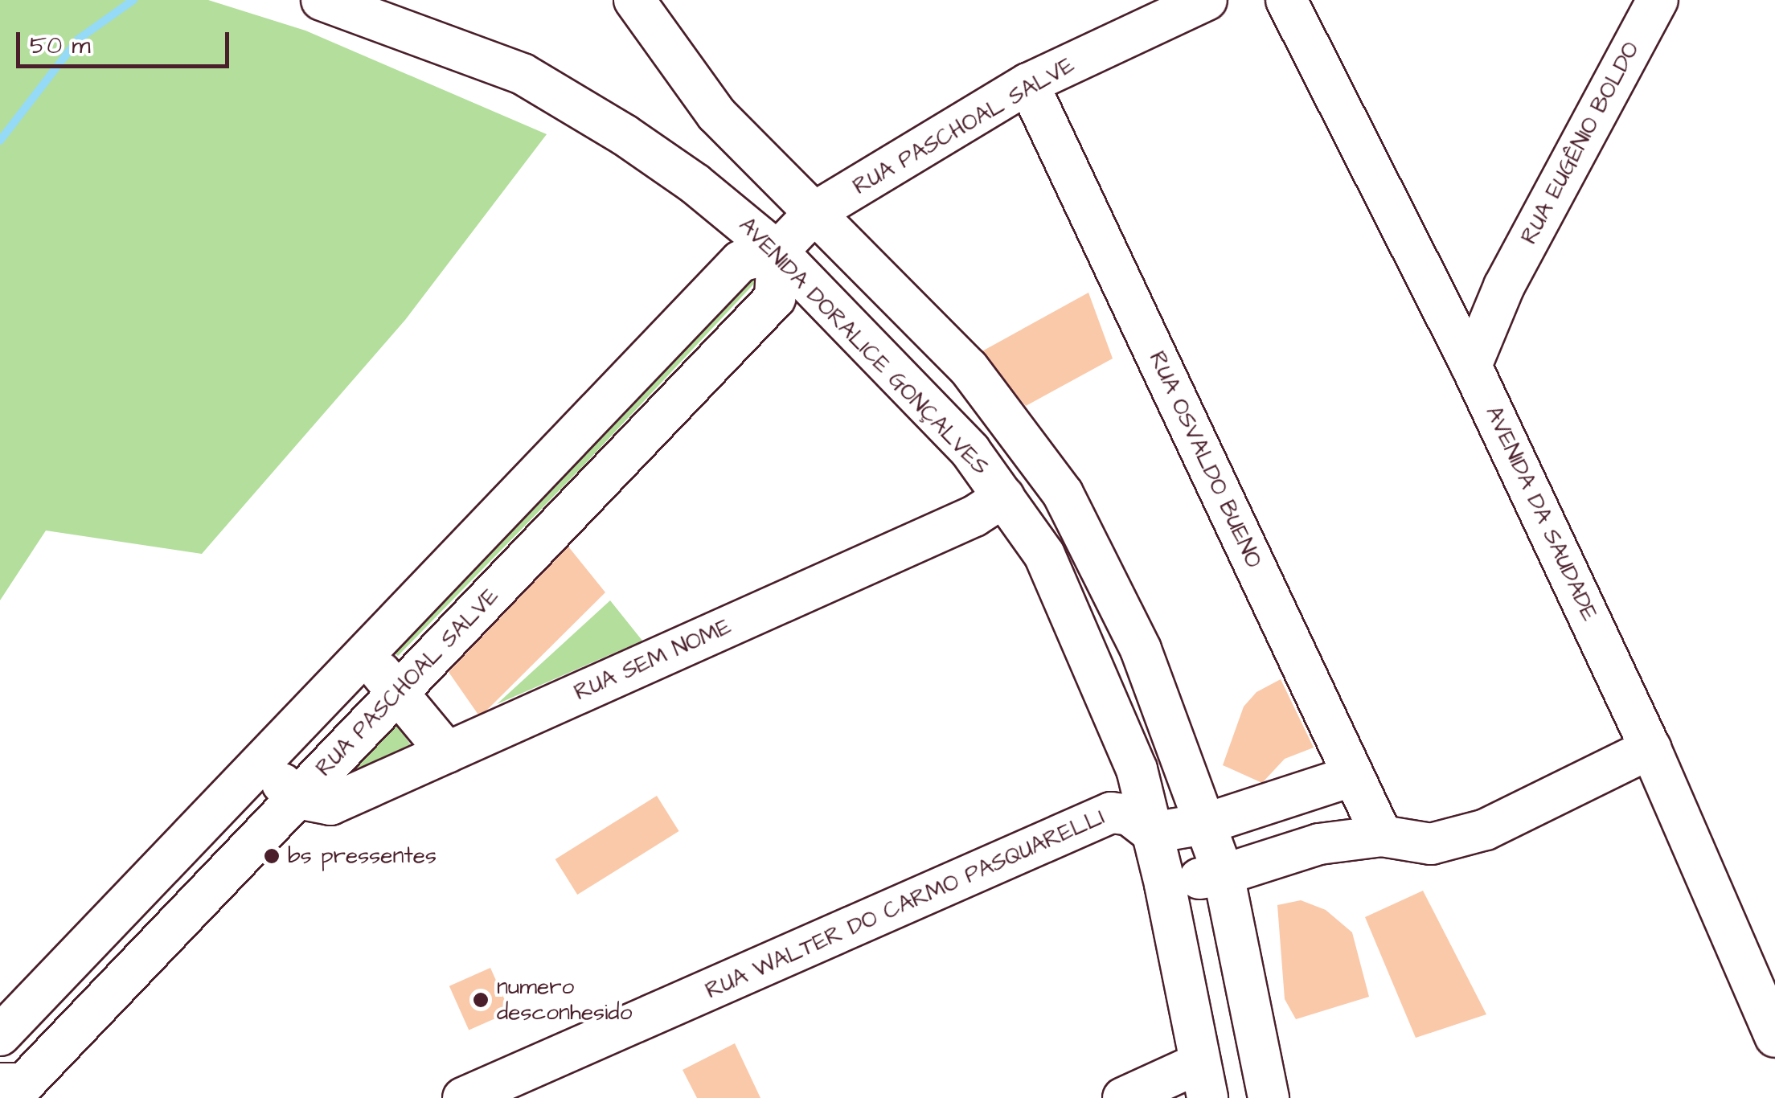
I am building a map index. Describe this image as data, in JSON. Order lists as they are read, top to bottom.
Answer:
{
  "streets": {
    "street": [
      "RUA PASCHOAL SALVE",
      "RUA EUGÊNIO BOLDO",
      "AVENIDA DORALICE GONÇALVES",
      "RUA OSVALDO BUENO",
      "AVENIDA DA SAUDADE",
      "RUA SEM NOME",
      "RUA WALTER DO CARMO PASQUARELLI"
    ]
  },
  "crossings": [
    ["RUA PASCHOAL SALVE", "AVENIDA DORALICE GONÇALVES"],
    ["RUA PASCHOAL SALVE", "RUA OSVALDO BUENO"],
    ["RUA PASCHOAL SALVE", "RUA SEM NOME"],
    ["RUA EUGÊNIO BOLDO", "AVENIDA DA SAUDADE"],
    ["AVENIDA DORALICE GONÇALVES", "RUA SEM NOME"],
    ["AVENIDA DORALICE GONÇALVES", "RUA WALTER DO CARMO PASQUARELLI"]
  ],
  "places": ["bs pressentes", "numero desconhesido"],
  "scale_bar": "50 m"
}
